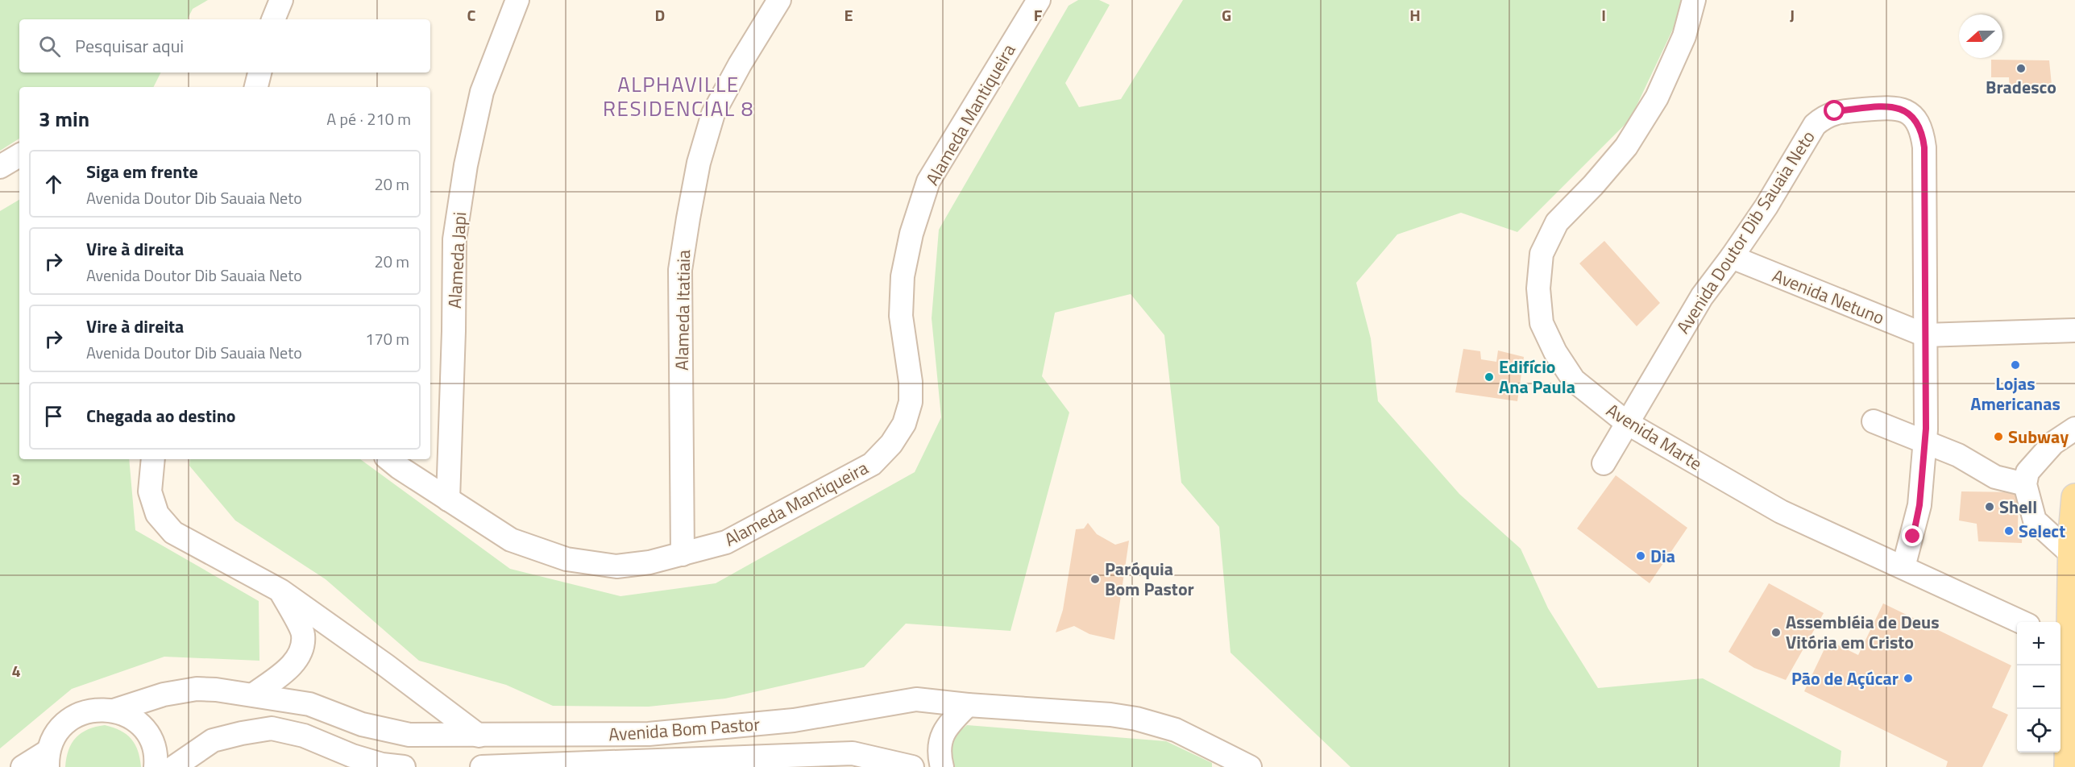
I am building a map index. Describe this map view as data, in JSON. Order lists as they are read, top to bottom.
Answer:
{
  "streets": {
    "street": [
      "Alameda Mantiqueira",
      "Avenida Doutor Dib Sauaia Neto",
      "Alameda Japi",
      "Avenida Netuno",
      "Alameda Itatiaia",
      "Avenida Marte",
      "Avenida Bom Pastor"
    ]
  },
  "crossings": [
    ["Alameda Mantiqueira", "Alameda Japi"],
    ["Alameda Mantiqueira", "Alameda Itatiaia"],
    ["Avenida Doutor Dib Sauaia Neto", "Avenida Netuno"],
    ["Avenida Doutor Dib Sauaia Neto", "Avenida Marte"]
  ],
  "districts": ["ALPHAVILLE RESIDENCIAL 8"],
  "places": [
    "Bradesco",
    "Lojas Americanas",
    "Edifício Ana Paula",
    "Subway",
    "Shell",
    "Select",
    "Dia",
    "Paróquia Bom Pastor",
    "Assembléia de Deus Vitória em Cristo",
    "Pão de Açúcar"
  ],
  "north": "left",
  "page": {
    "search": "Pesquisar aqui",
    "heading": ["3 min", "A pé · 210 m"],
    "list": [
      ["Siga em frente", "Avenida Doutor Dib Sauaia Neto", "20 m"],
      ["Vire à direita", "Avenida Doutor Dib Sauaia Neto", "20 m"],
      ["Vire à direita", "Avenida Doutor Dib Sauaia Neto", "170 m"],
      "Chegada ao destino"
    ],
    "map_buttons": ["+", "−"]
  },
  "grid": {
    "columns": [
      "C",
      "D",
      "E",
      "F",
      "G",
      "H",
      "I",
      "J"
    ],
    "rows": ["3", "4"]
  }
}
